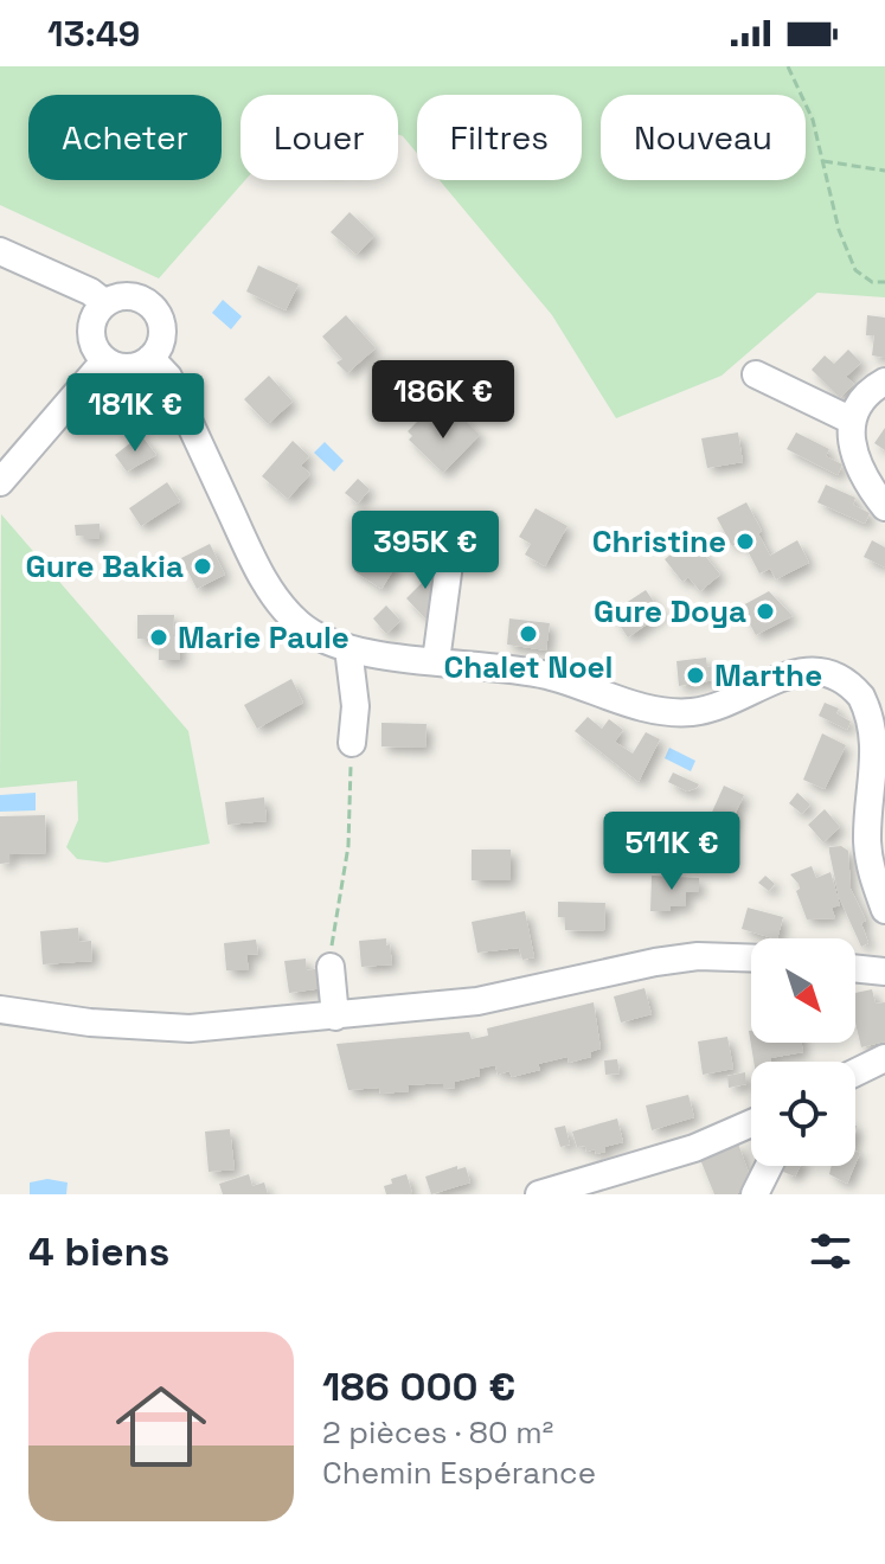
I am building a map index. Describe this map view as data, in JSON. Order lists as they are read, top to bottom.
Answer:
{
  "places": [
    "Christine",
    "Gure Bakia",
    "Gure Doya",
    "Chalet Noel",
    "Marie Paule",
    "Marthe"
  ],
  "north": "bottom right",
  "page": {
    "status": "13:49",
    "chip": [
      "Acheter",
      "Louer",
      "Filtres",
      "Nouveau"
    ],
    "price": [
      "186K €",
      "181K €",
      "395K €",
      "511K €"
    ],
    "heading": "4 biens",
    "list": [
      {
        "name": "186 000 €",
        "note": "2 pièces · 80 m² · Chemin Espérance"
      }
    ]
  }
}
